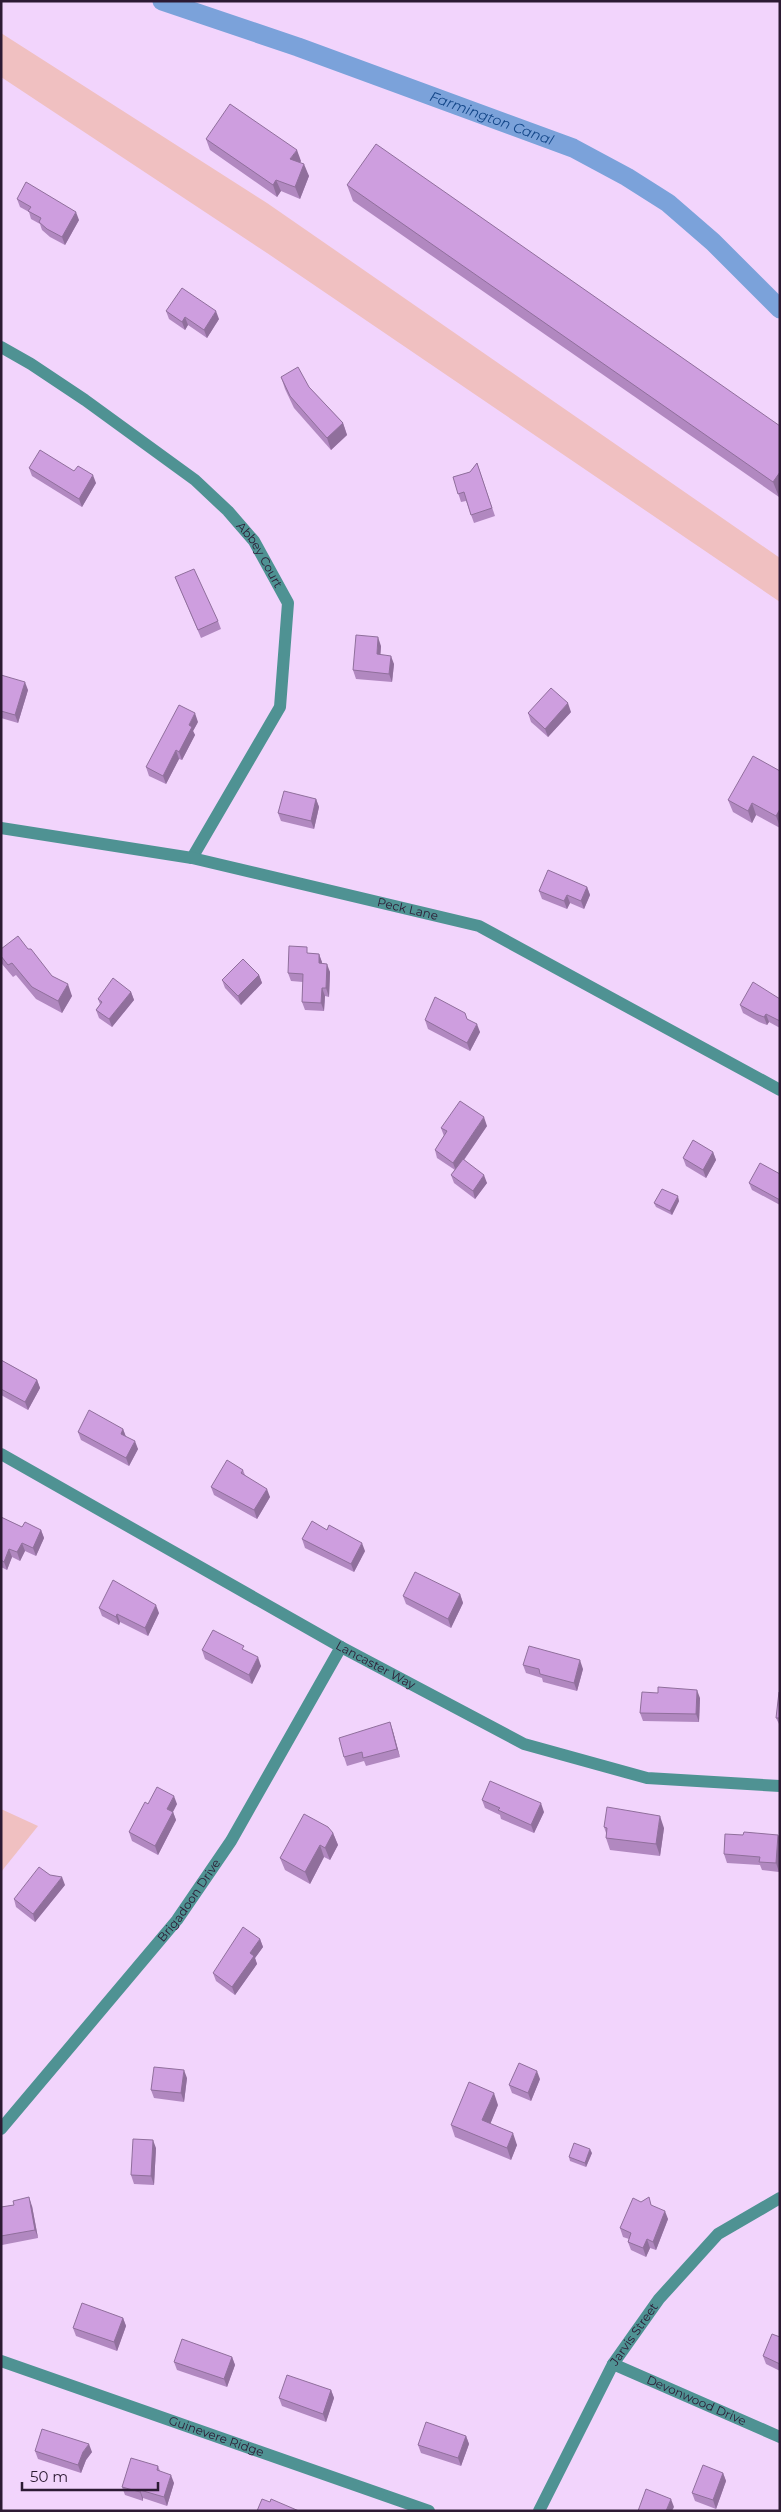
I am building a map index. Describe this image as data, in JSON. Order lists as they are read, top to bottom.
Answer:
{
  "streets": {
    "street": [
      "Abbey Court",
      "Peck Lane",
      "Lancaster Way",
      "Brigadoon Drive",
      "Jarvis Street",
      "Devonwood Drive",
      "Guinevere Ridge"
    ]
  },
  "crossings": [
    ["Abbey Court", "Peck Lane"],
    ["Lancaster Way", "Brigadoon Drive"],
    ["Jarvis Street", "Devonwood Drive"]
  ],
  "water": ["Farmington Canal"],
  "scale_bar": "50 m"
}
